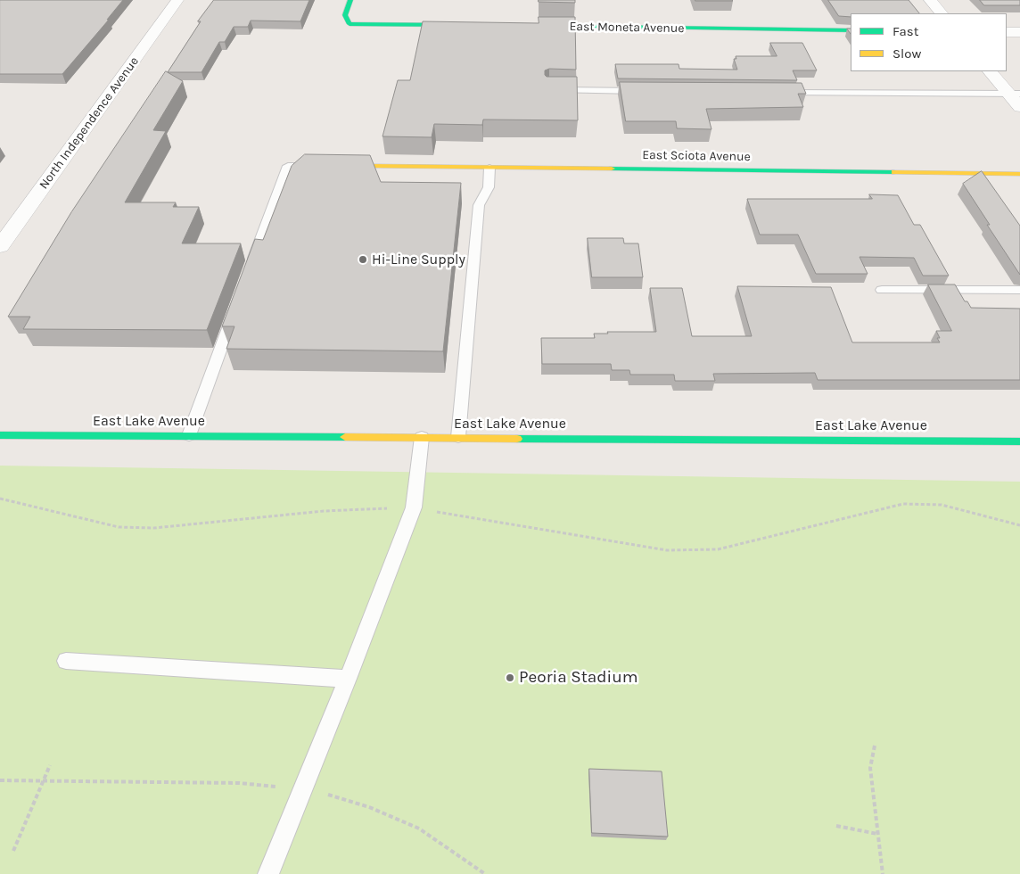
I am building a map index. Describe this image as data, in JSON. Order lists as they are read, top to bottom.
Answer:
{
  "streets": {
    "street": [
      "East Moneta Avenue",
      "North Independence Avenue",
      "East Sciota Avenue",
      "East Lake Avenue"
    ]
  },
  "places": ["Hi-Line Supply", "Peoria Stadium"],
  "legend": ["Fast", "Slow"]
}
